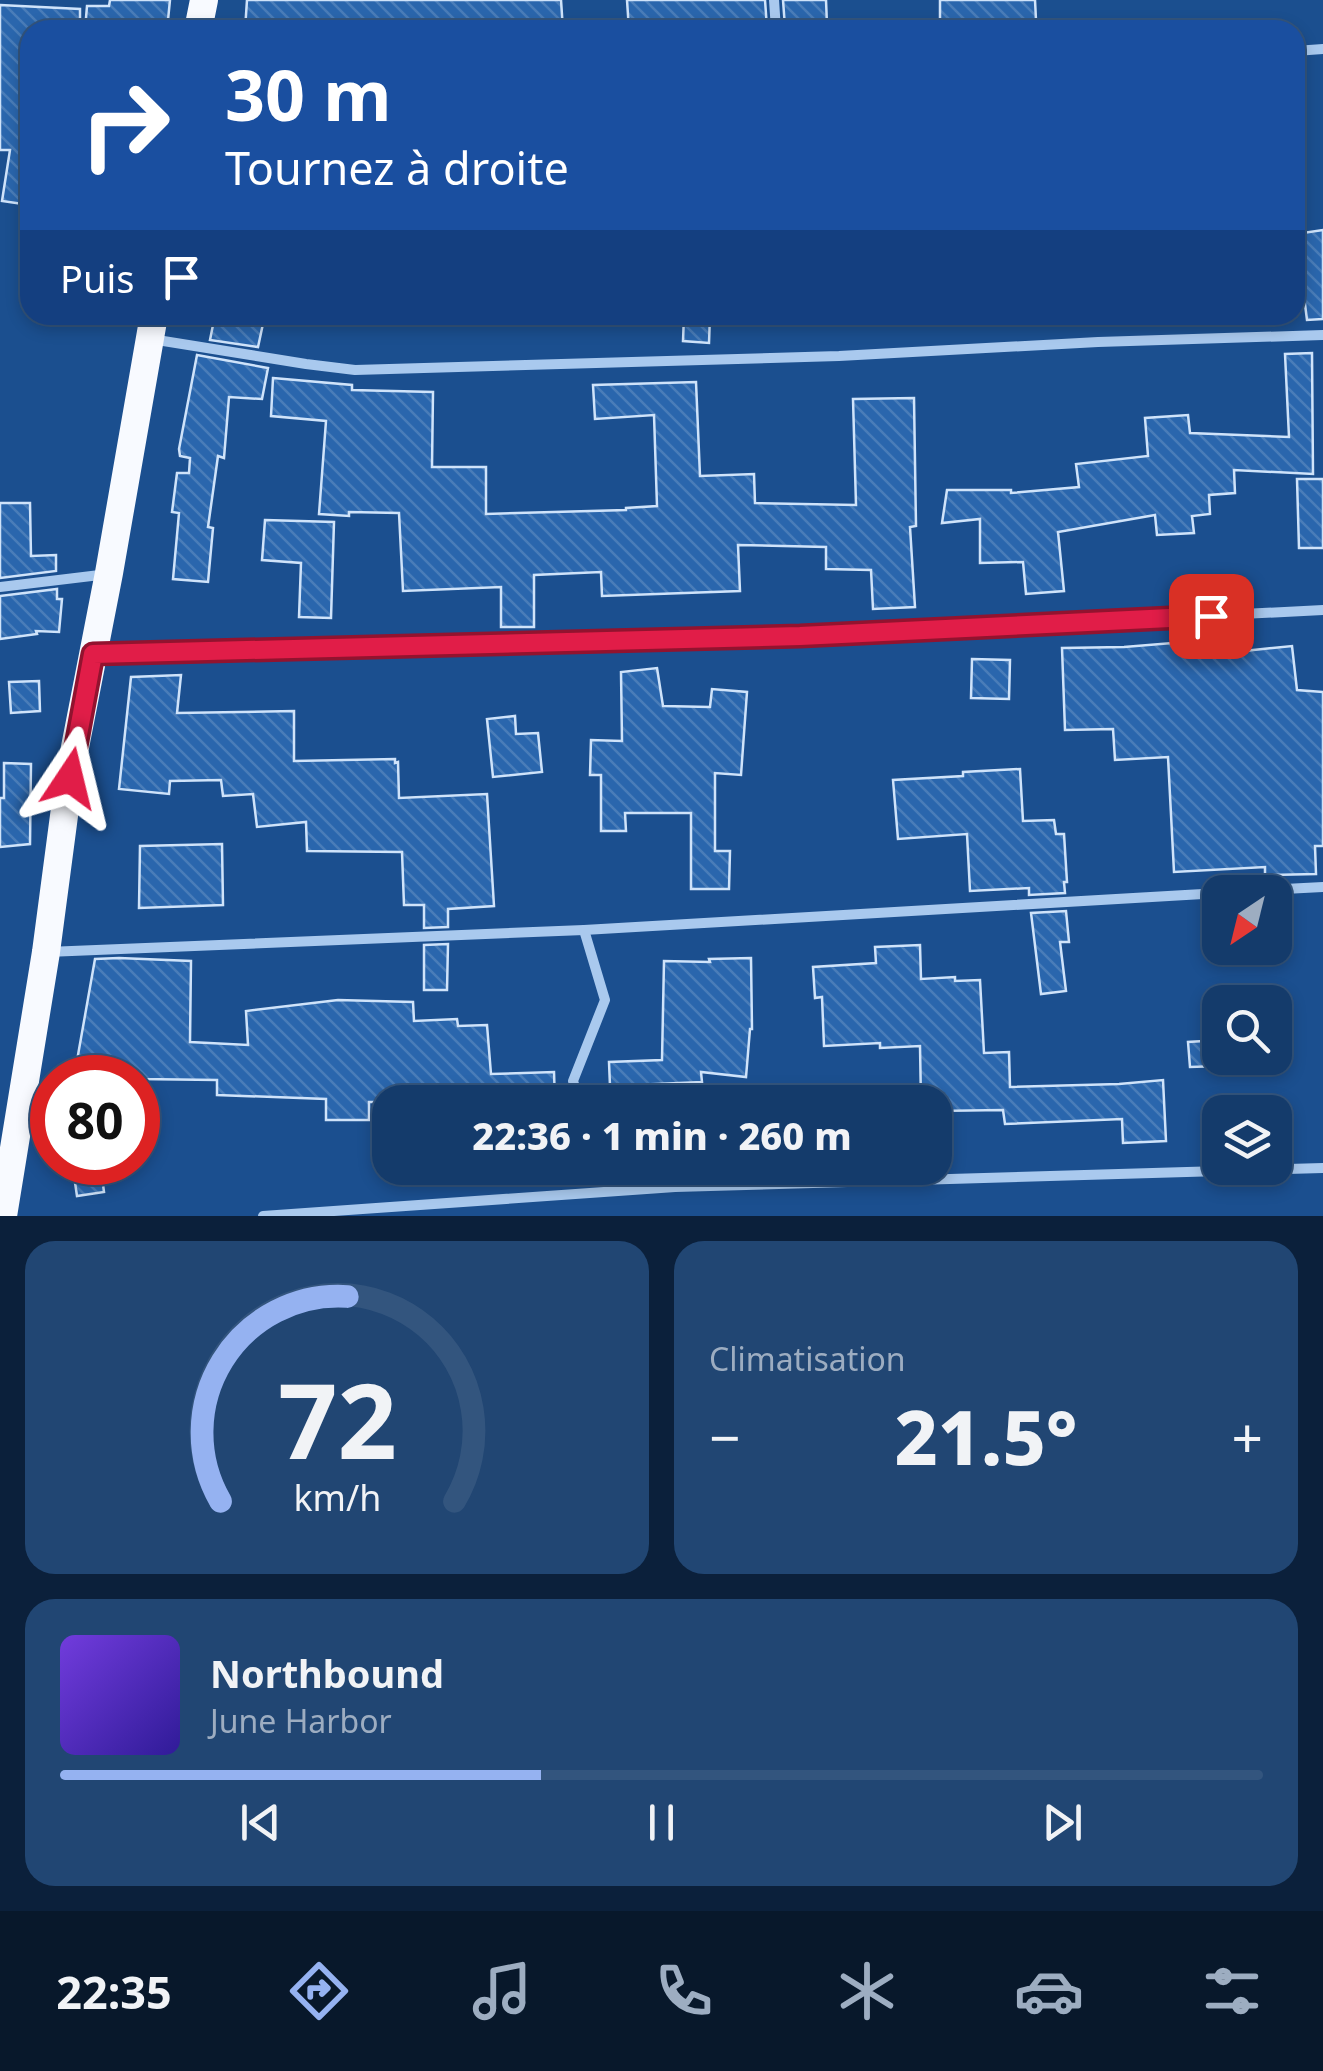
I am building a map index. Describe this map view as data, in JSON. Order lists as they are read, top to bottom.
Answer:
{
  "north": "bottom left",
  "page": {
    "turn": ["30 m", "Tournez à droite"],
    "then": "Puis",
    "limit": "80",
    "trip": "22:36 · 1 min · 260 m",
    "tile": "Climatisation",
    "heat": ["−", "21.5°", "+"],
    "song": ["Northbound", "June Harbor"],
    "tabs": "22:35",
    "gauge": ["72", "km/h"]
  }
}
